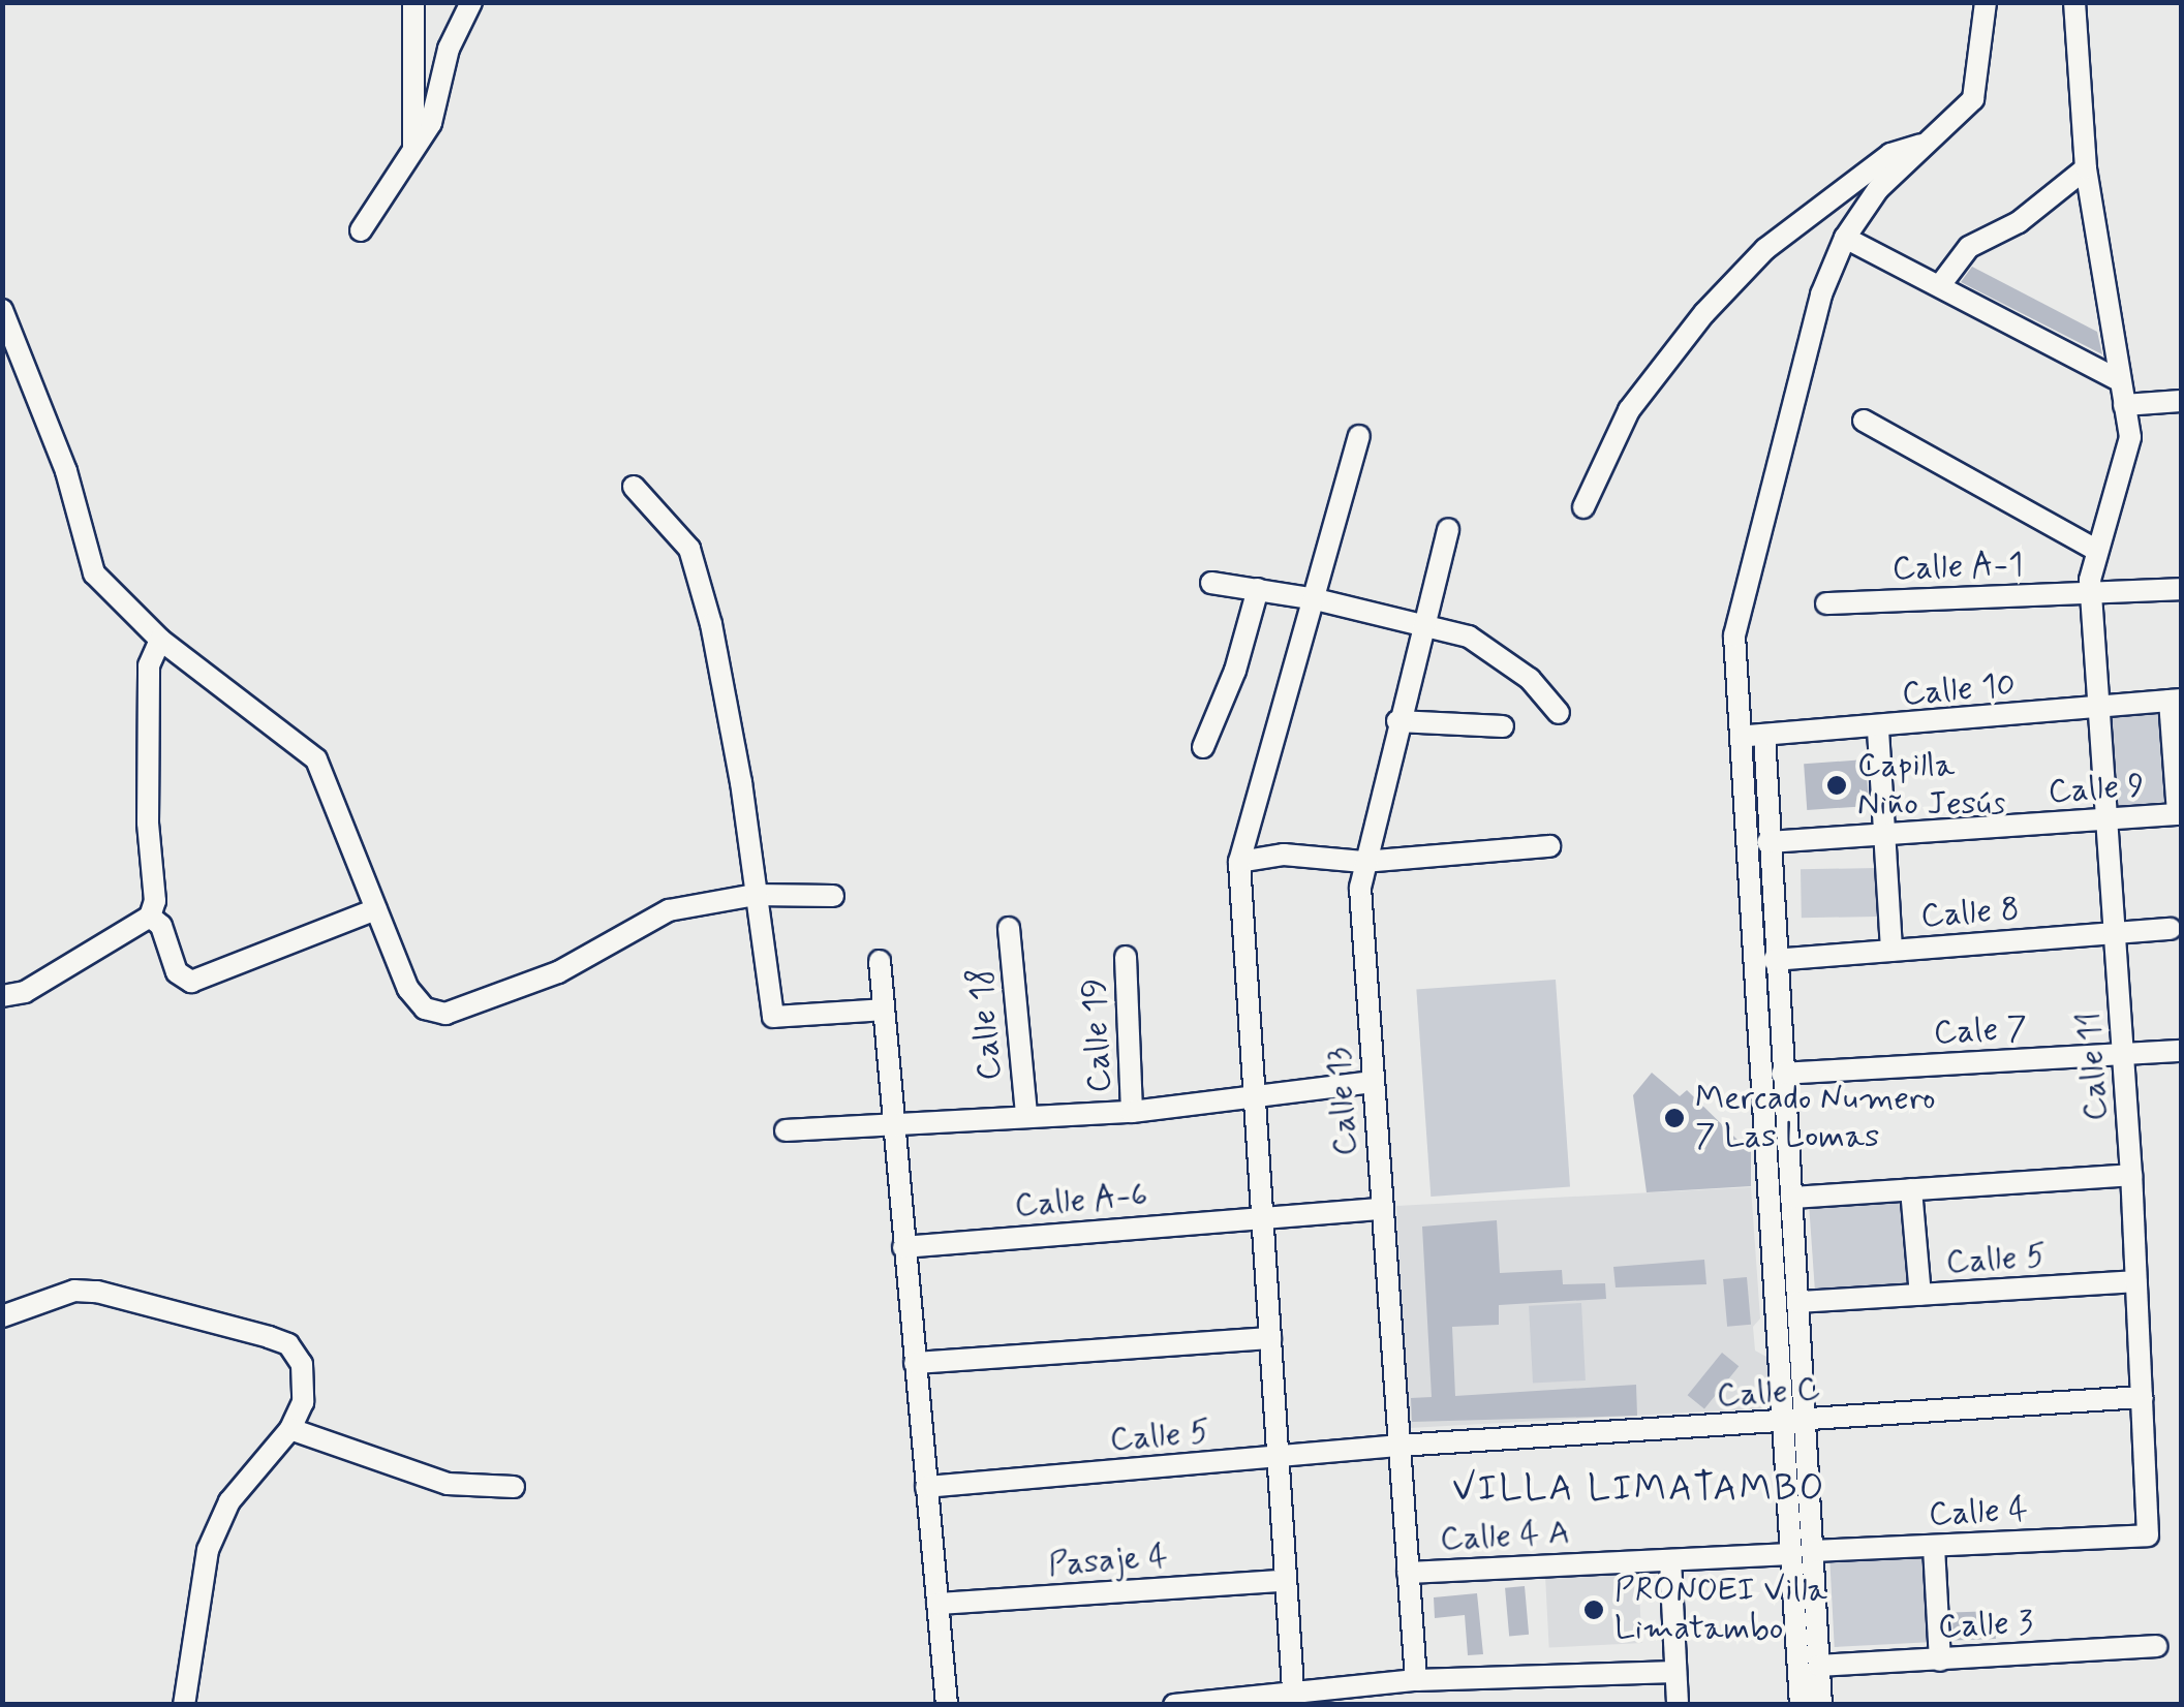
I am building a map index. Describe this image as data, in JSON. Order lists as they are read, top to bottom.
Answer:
{
  "streets": {
    "street": [
      "Calle A-1",
      "Calle 10",
      "Calle 9",
      "Calle 8",
      "Calle 18",
      "Cale 7",
      "Calle 19",
      "Calle 11",
      "Calle 13",
      "Calle A-6",
      "Calle 5",
      "Calle C",
      "Calle 4",
      "Calle 4 A",
      "Pasaje 4",
      "Calle 3"
    ]
  },
  "crossings": [
    ["Calle A-1", "Calle 11"],
    ["Calle 10", "Calle 11"],
    ["Calle 9", "Calle 11"],
    ["Calle 8", "Calle 11"],
    ["Cale 7", "Calle 11"],
    ["Calle 11", "Calle 5"],
    ["Calle 11", "Calle C"],
    ["Calle 11", "Calle 4"],
    ["Calle 13", "Calle A-6"],
    ["Calle 13", "Calle 5"],
    ["Calle 13", "Calle C"],
    ["Calle 13", "Calle 4 A"],
    ["Calle 5", "Calle C"],
    ["Calle 4", "Calle 4 A"]
  ],
  "districts": ["VILLA LIMATAMBO"],
  "places": ["Capilla Niño Jesús", "Mercado Numero 7 Las Lomas", "PRONOEI Villa Limatambo"]
}
